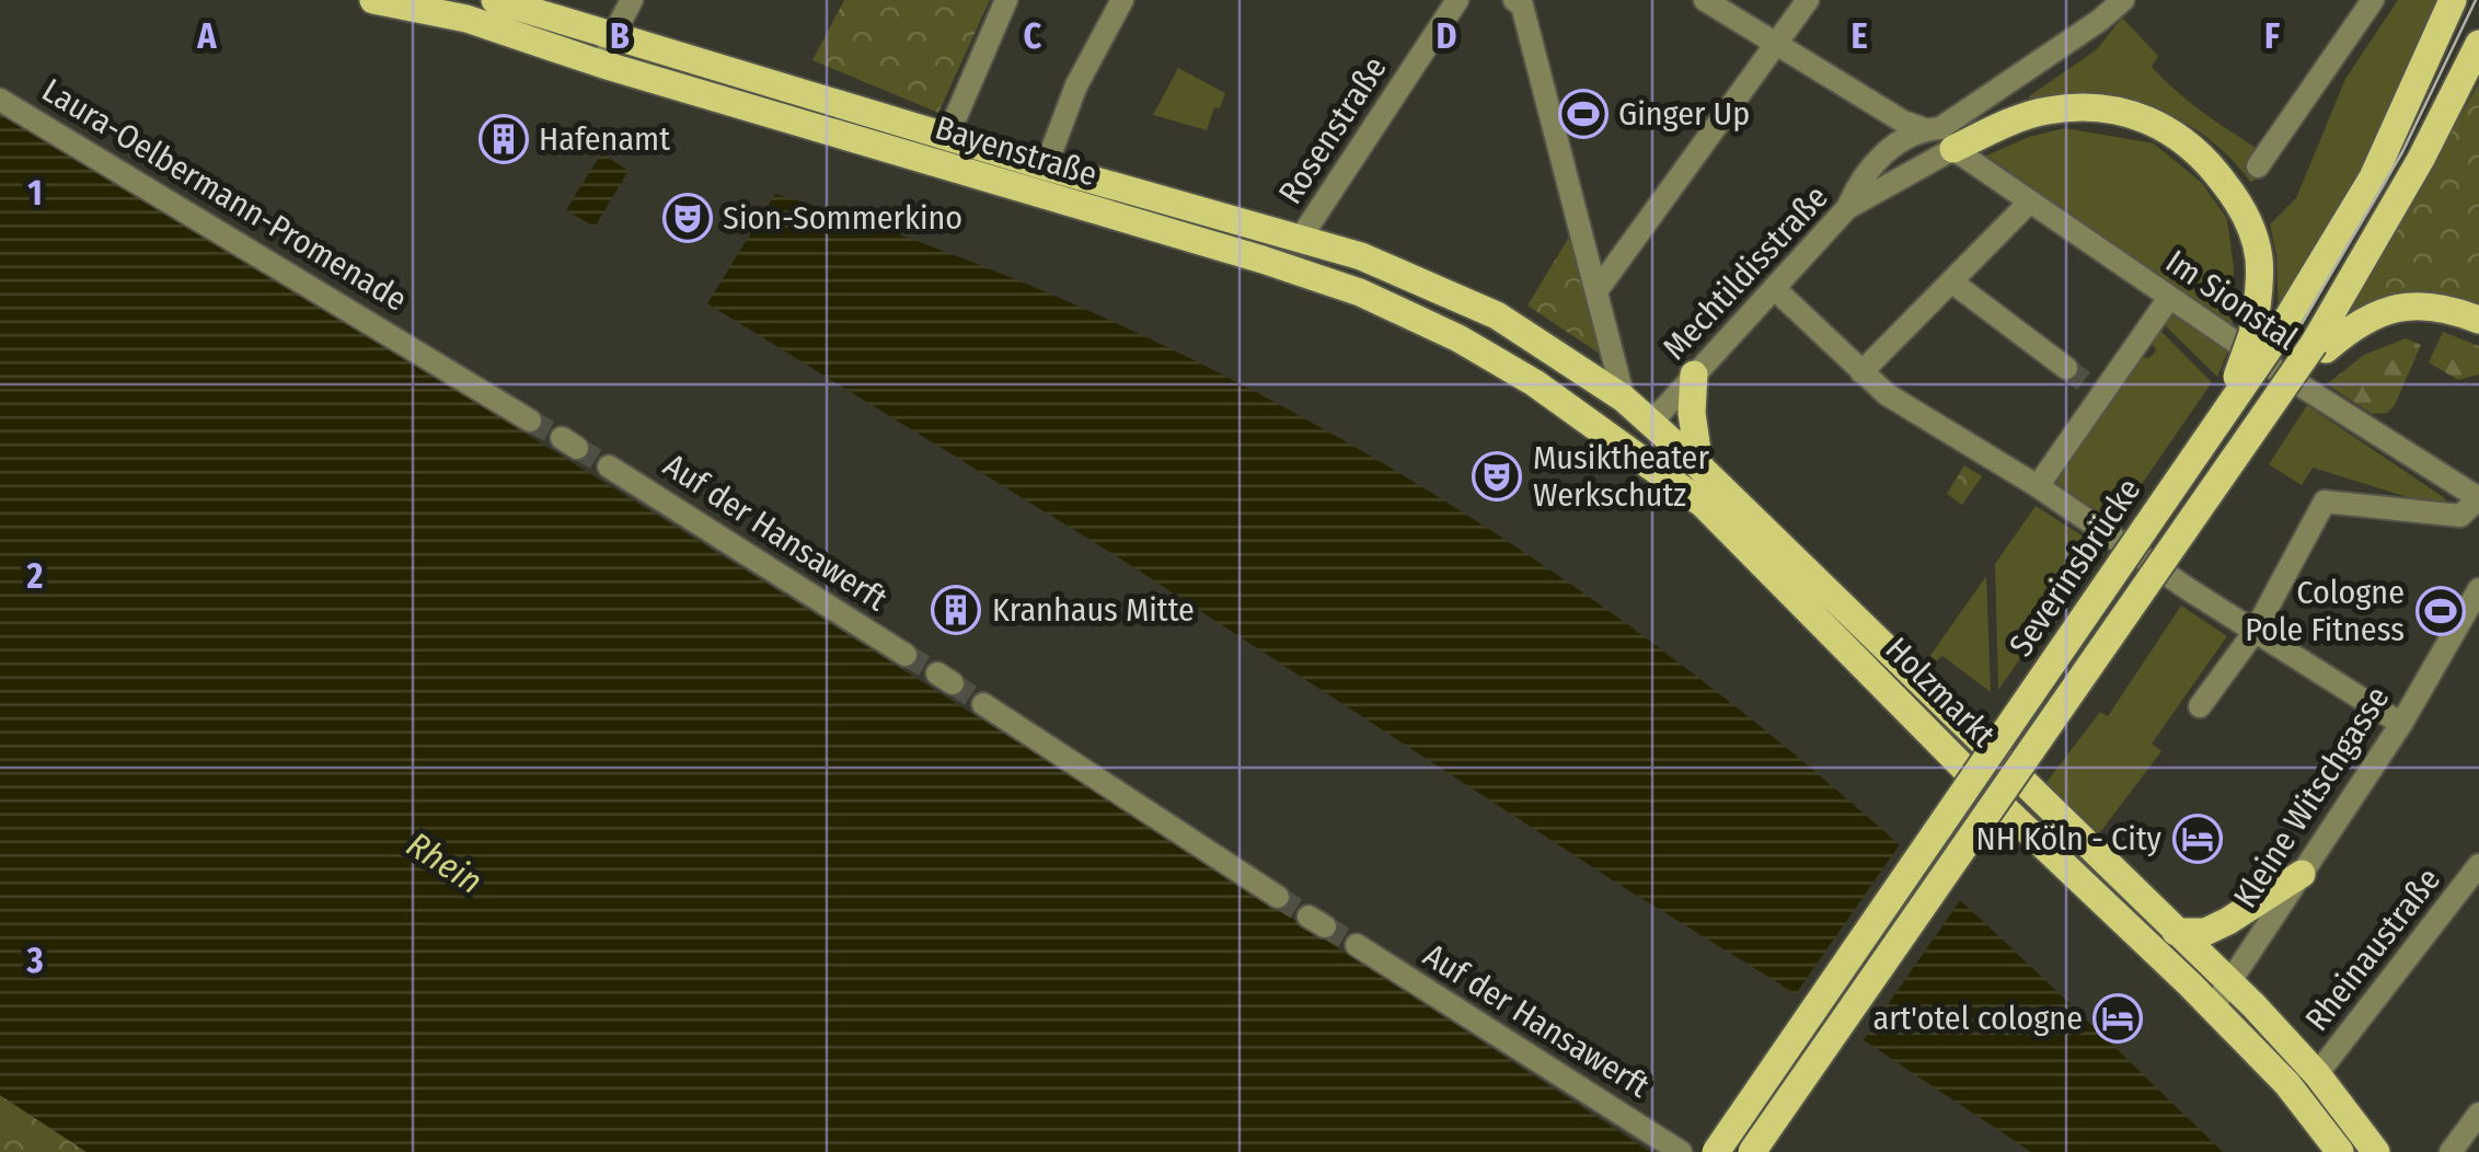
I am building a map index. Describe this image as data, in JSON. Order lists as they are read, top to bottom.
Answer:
{
  "streets": {
    "main road": ["Bayenstraße", "Severinsbrücke", "Holzmarkt"],
    "street": [
      "Rosenstraße",
      "Laura-Oelbermann-Promenade",
      "Mechtildisstraße",
      "Im Sionstal",
      "Auf der Hansawerft",
      "Kleine Witschgasse",
      "Rheinaustraße"
    ]
  },
  "crossings": [
    ["Rosenstraße", "Bayenstraße"],
    ["Bayenstraße", "Mechtildisstraße"],
    ["Bayenstraße", "Holzmarkt"],
    ["Mechtildisstraße", "Im Sionstal"],
    ["Mechtildisstraße", "Holzmarkt"],
    ["Holzmarkt", "Kleine Witschgasse"],
    ["Holzmarkt", "Rheinaustraße"]
  ],
  "water": ["Rhein"],
  "places": {
    "sports": ["Ginger Up", "Cologne Pole Fitness"],
    "building": ["Hafenamt", "Kranhaus Mitte"],
    "theatre": ["Sion-Sommerkino", "Musiktheater Werkschutz"],
    "hotel": ["NH Köln - City", "art'otel cologne"]
  },
  "grid": {
    "columns": [
      "A",
      "B",
      "C",
      "D",
      "E",
      "F"
    ],
    "rows": ["1", "2", "3"]
  }
}
